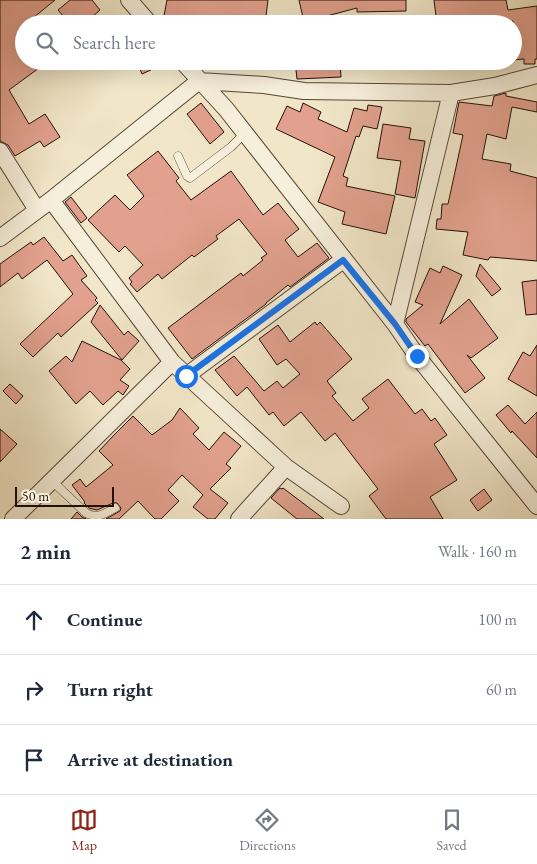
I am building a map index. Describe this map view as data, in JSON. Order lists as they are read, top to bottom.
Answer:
{
  "scale_bar": "50 m",
  "page": {
    "search": "Search here",
    "scale": "50 m",
    "heading": ["2 min", "Walk · 160 m"],
    "list": [
      ["Continue", "100 m"],
      ["Turn right", "60 m"],
      "Arrive at destination"
    ],
    "nav": ["Map", "Directions", "Saved"]
  }
}
